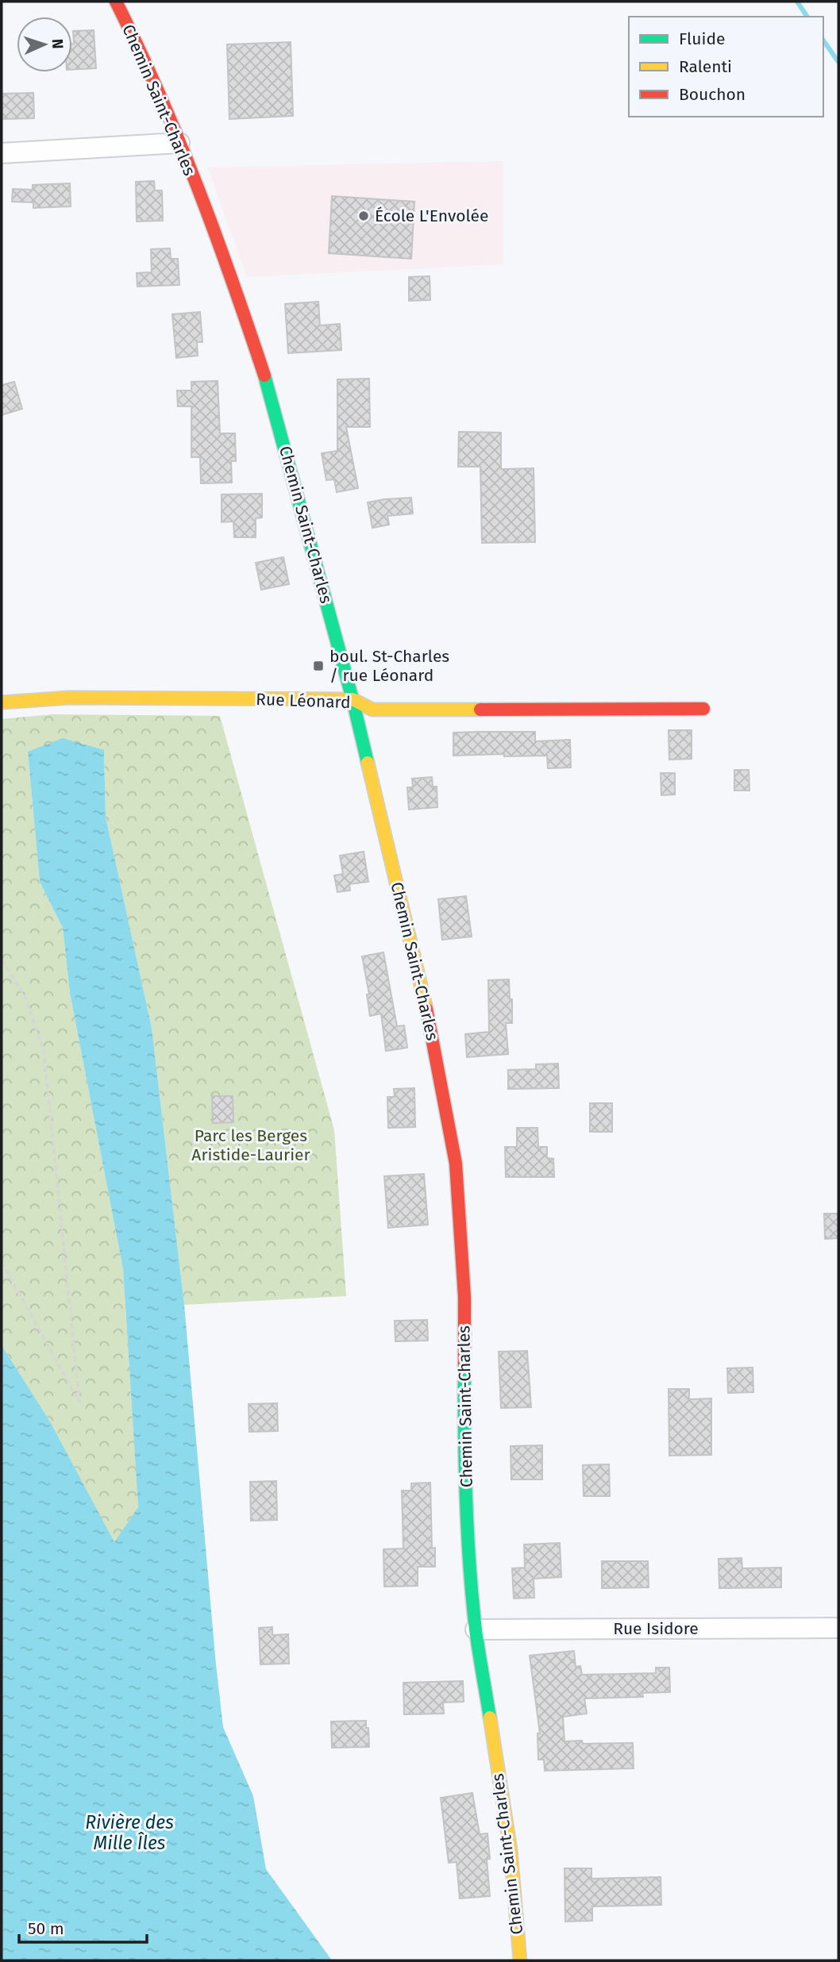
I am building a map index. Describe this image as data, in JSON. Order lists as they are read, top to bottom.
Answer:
{
  "streets": {
    "main road": ["Chemin Saint-Charles", "Rue Léonard"],
    "street": ["Rue Isidore"]
  },
  "crossings": [
    ["Chemin Saint-Charles", "Rue Léonard"],
    ["Chemin Saint-Charles", "Rue Isidore"]
  ],
  "water": ["Rivière des Mille Îles"],
  "parks": ["Parc les Berges Aristide-Laurier"],
  "places": {
    "other": ["École L'Envolée"],
    "transit": ["boul. St-Charles / rue Léonard"]
  },
  "legend": ["Fluide", "Ralenti", "Bouchon"],
  "scale_bar": "50 m",
  "north": "right"
}
